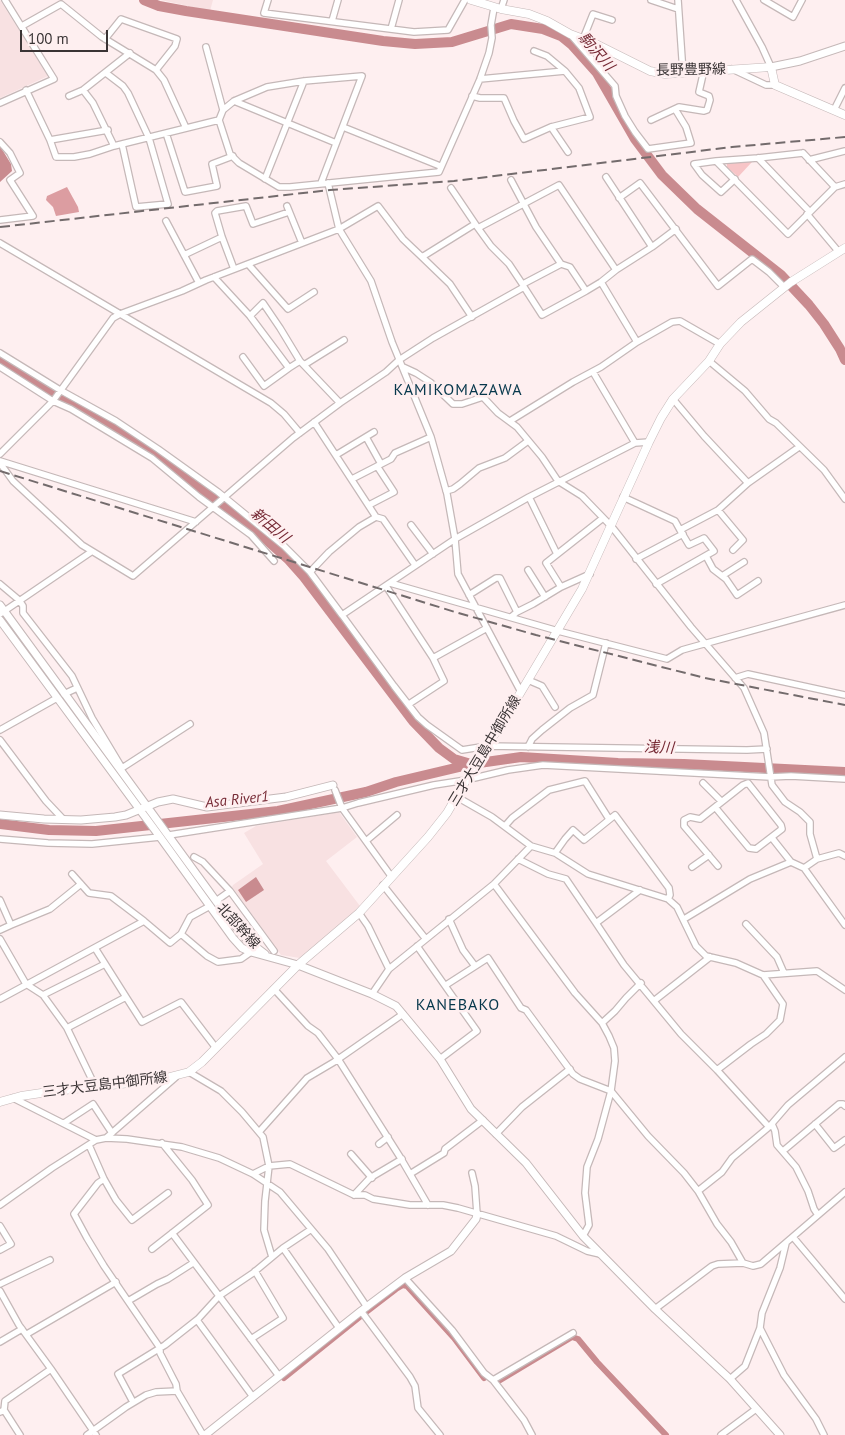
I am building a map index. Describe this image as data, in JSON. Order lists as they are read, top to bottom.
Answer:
{
  "streets": {
    "main road": ["長野豊野線", "三才大豆島中御所線"],
    "street": ["北部幹線"]
  },
  "districts": ["KAMIKOMAZAWA", "KANEBAKO"],
  "water": [
    "駒沢川",
    "新田川",
    "浅川",
    "Asa River1"
  ],
  "scale_bar": "100 m"
}
